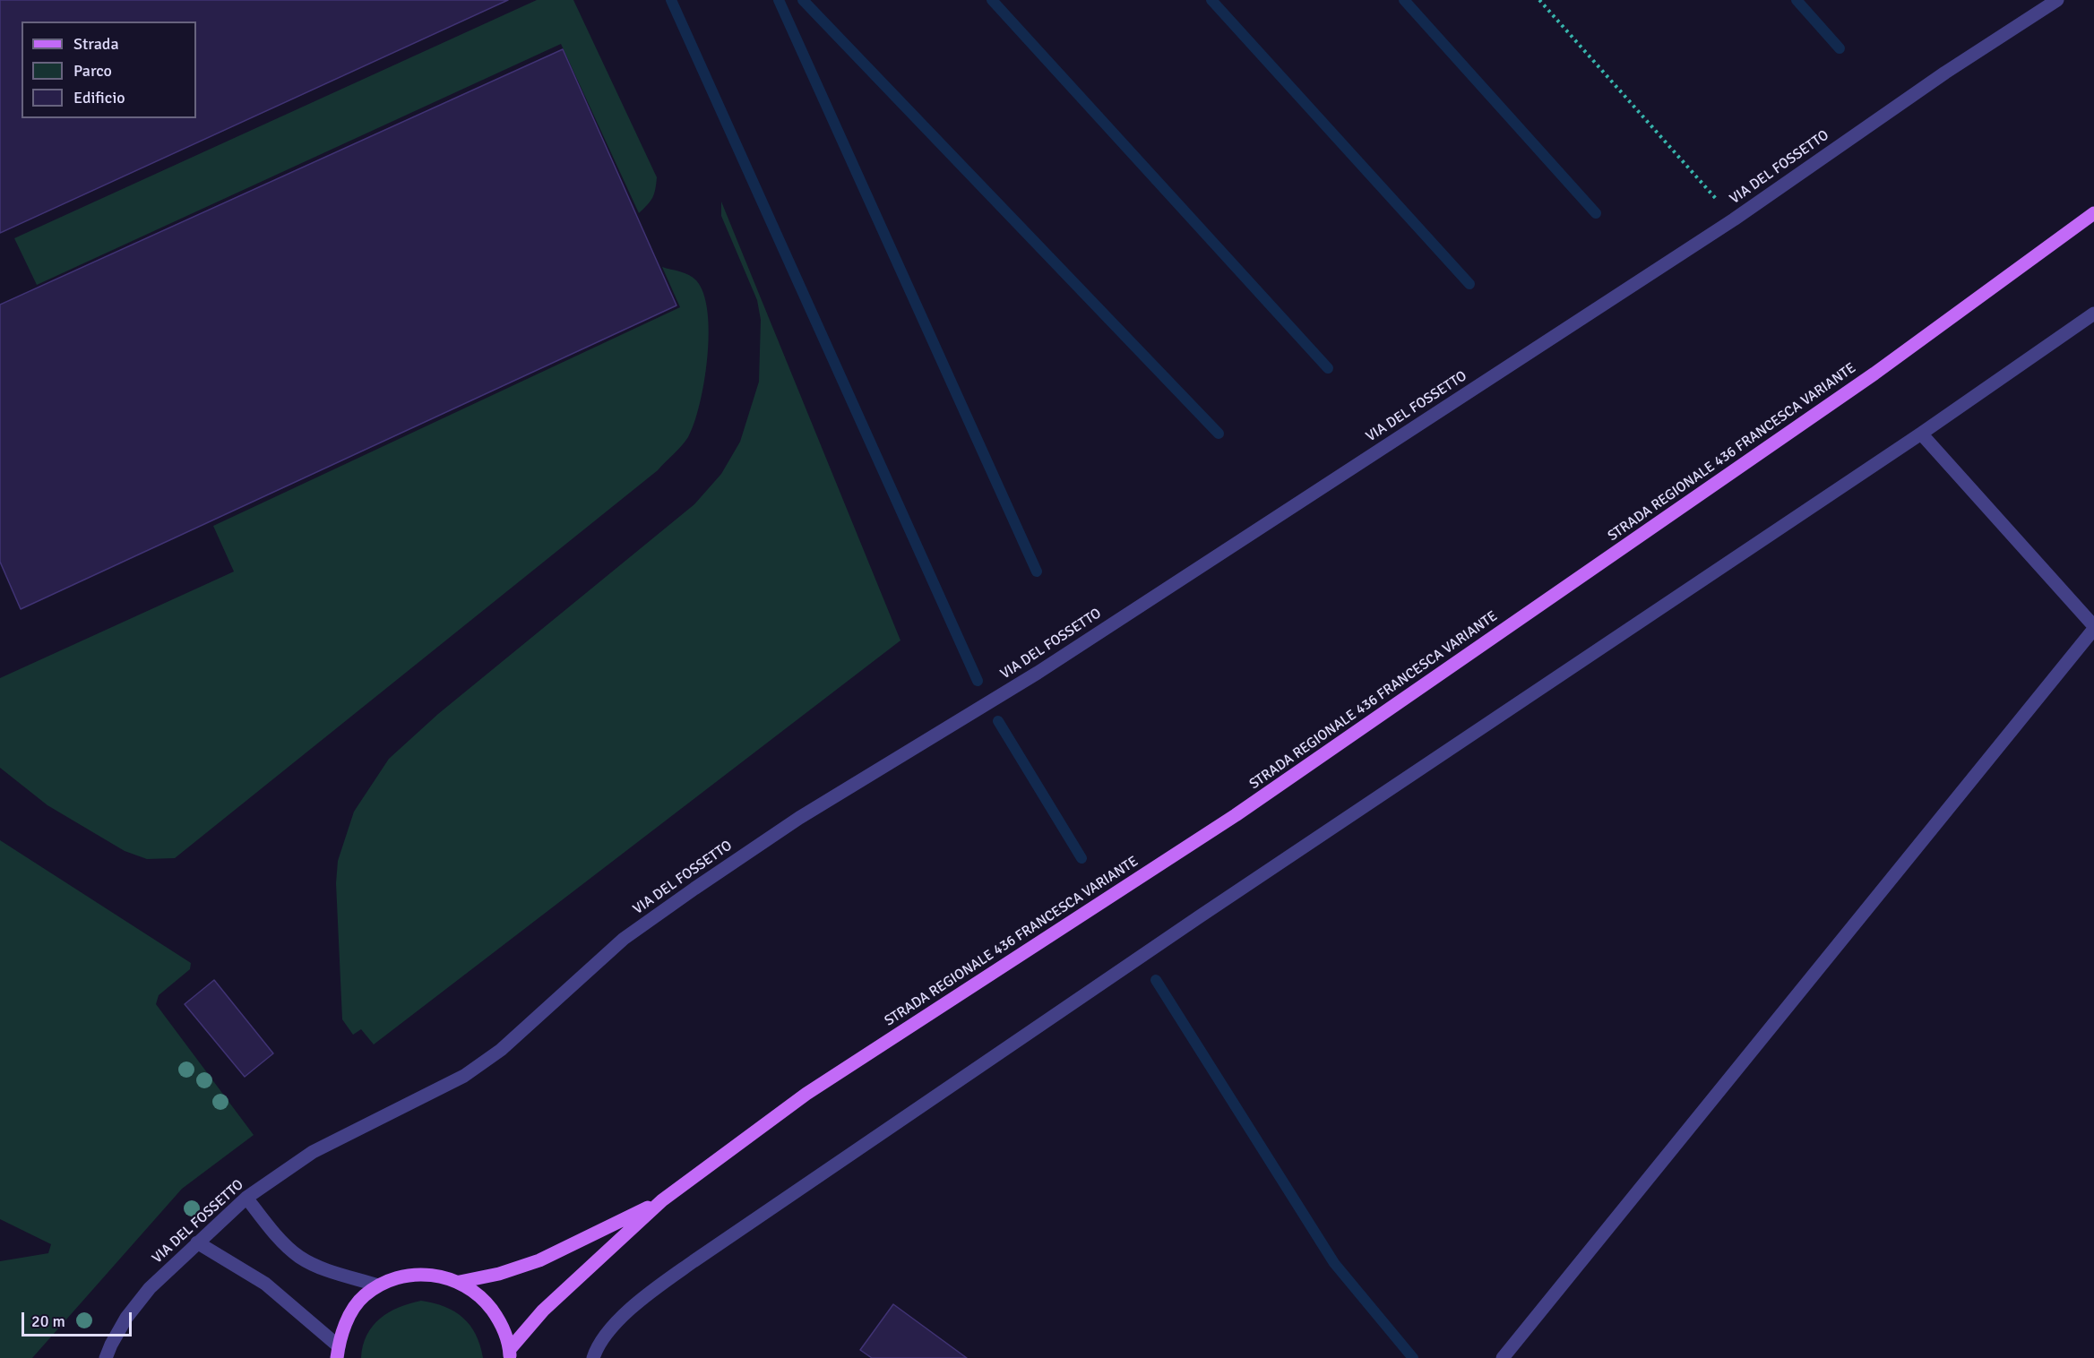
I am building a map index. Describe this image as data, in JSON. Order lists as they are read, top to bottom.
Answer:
{
  "streets": {
    "main road": ["STRADA REGIONALE 436 FRANCESCA VARIANTE"],
    "street": ["VIA DEL FOSSETTO"]
  },
  "legend": ["Strada", "Parco", "Edificio"],
  "scale_bar": "20 m"
}
